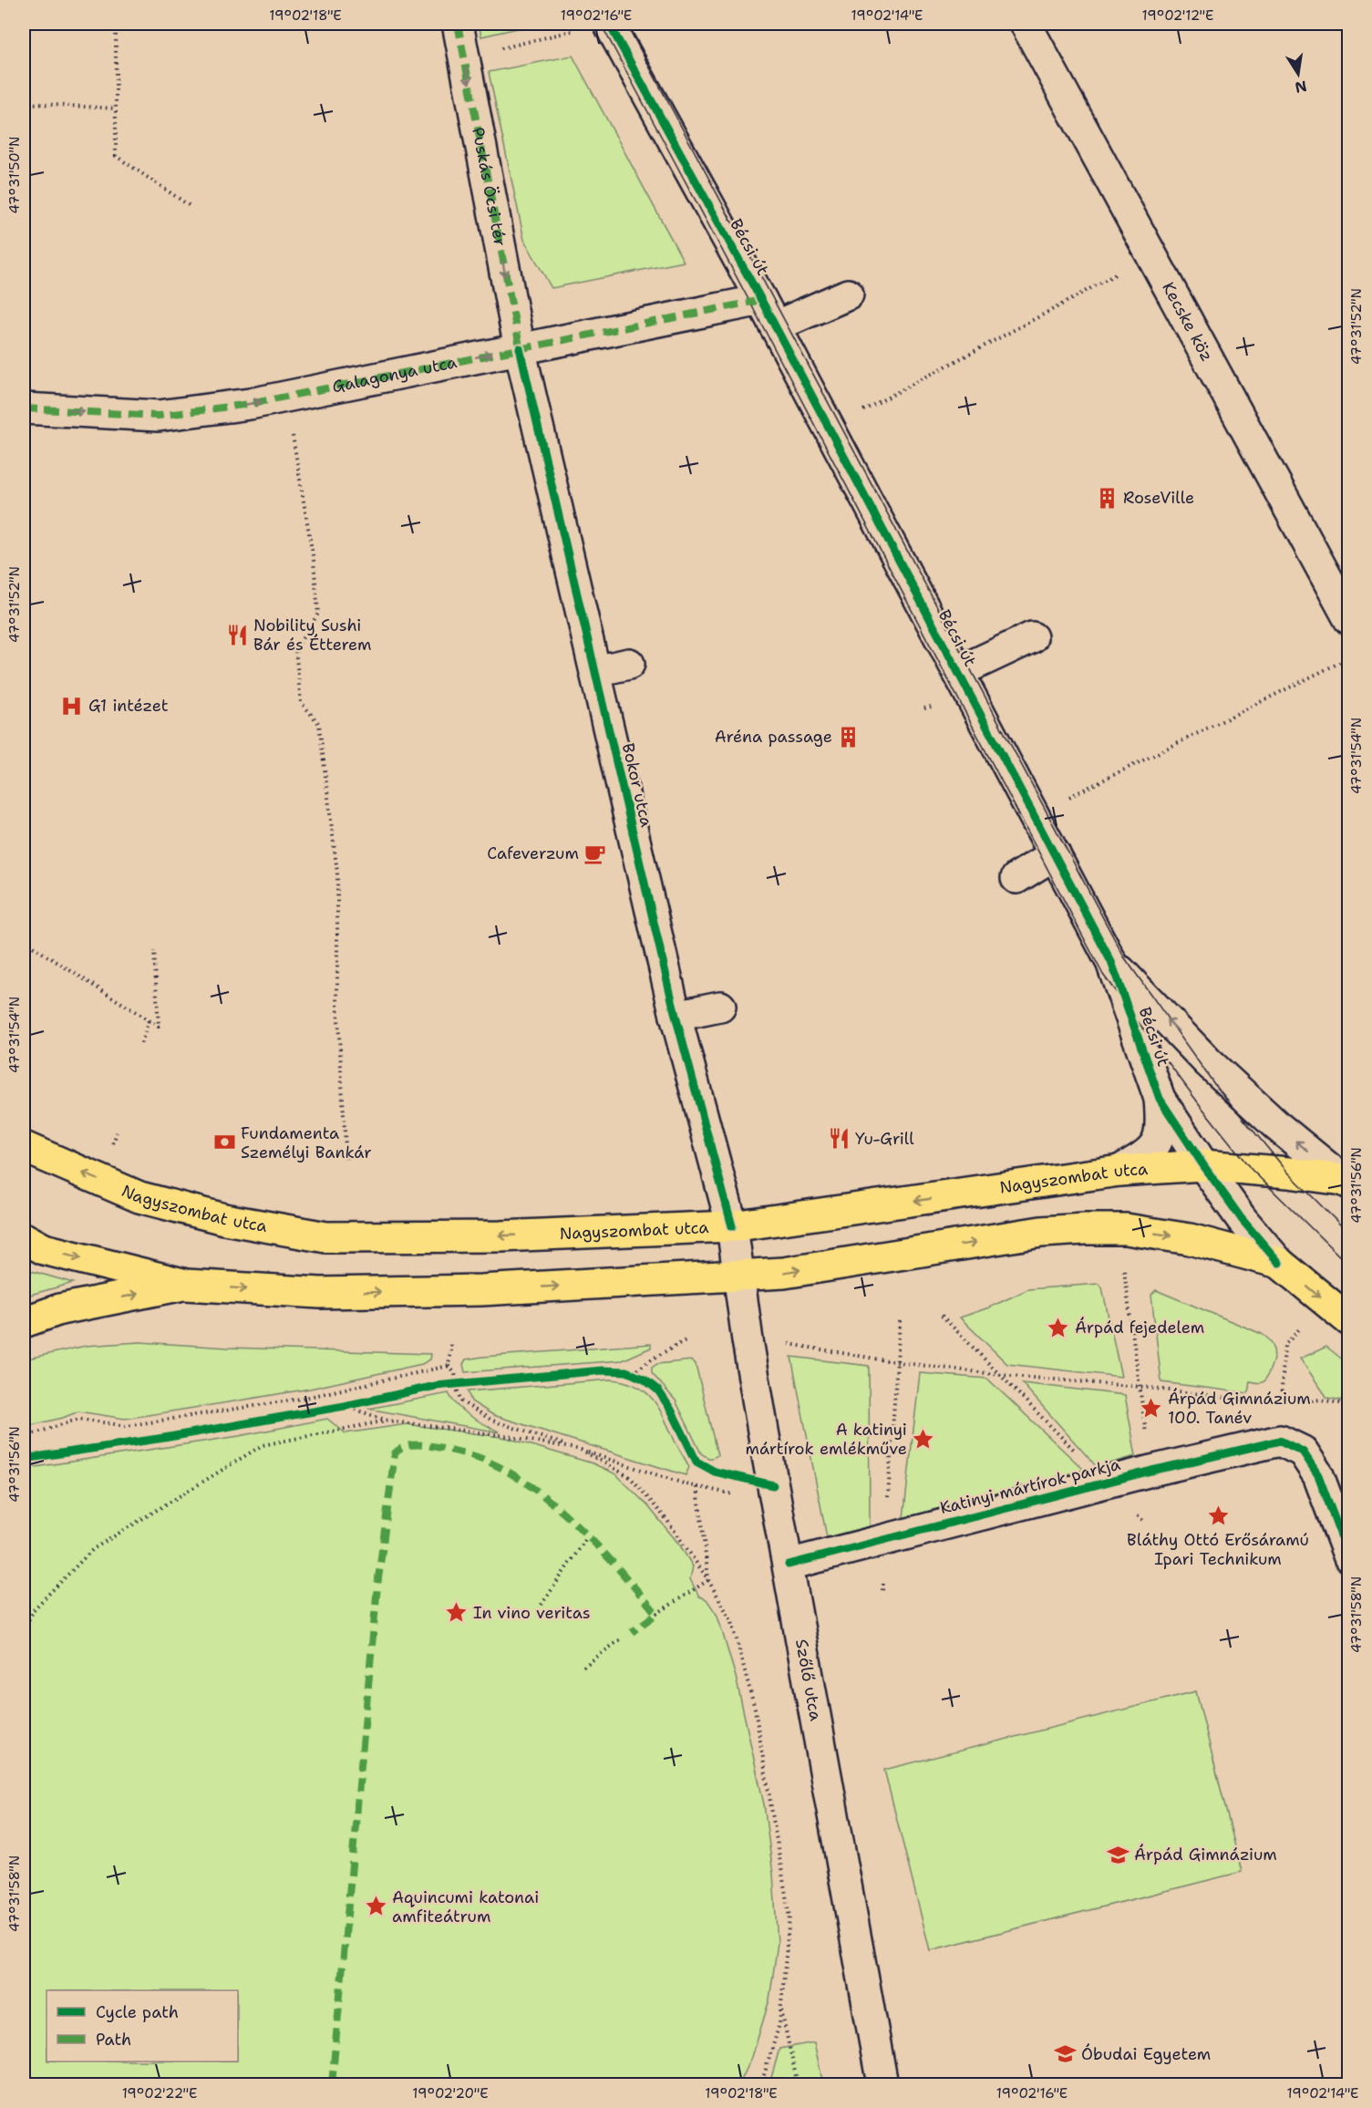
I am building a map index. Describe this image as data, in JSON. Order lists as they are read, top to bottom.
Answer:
{
  "streets": {
    "main road": ["Bécsi út", "Nagyszombat utca"],
    "street": [
      "Puskás Öcsi tér",
      "Kecske köz",
      "Galagonya utca",
      "Bokor utca",
      "Katinyi mártírok parkja",
      "Szőlő utca"
    ]
  },
  "crossings": [
    ["Puskás Öcsi tér", "Galagonya utca"],
    ["Puskás Öcsi tér", "Bokor utca"],
    ["Bécsi út", "Galagonya utca"],
    ["Bécsi út", "Nagyszombat utca"],
    ["Galagonya utca", "Bokor utca"],
    ["Bokor utca", "Nagyszombat utca"],
    ["Bokor utca", "Szőlő utca"],
    ["Katinyi mártírok parkja", "Szőlő utca"]
  ],
  "one_way": ["Puskás Öcsi tér", "Galagonya utca"],
  "places": {
    "building": ["RoseVille", "Aréna passage"],
    "restaurant": ["Nobility Sushi Bár és Étterem", "Yu-Grill"],
    "hospital": ["G1 intézet"],
    "cafe": ["Cafeverzum"],
    "bank": ["Fundamenta Személyi Bankár"],
    "place": [
      "Árpád fejedelem",
      "Árpád Gimnázium 100. Tanév",
      "A katinyi mártírok emlékműve",
      "Bláthy Ottó Erősáramú Ipari Technikum",
      "In vino veritas",
      "Aquincumi katonai amfiteátrum"
    ],
    "school or university": ["Árpád Gimnázium", "Óbudai Egyetem"]
  },
  "legend": ["Cycle path", "Path"],
  "north": "bottom",
  "coordinates": [
    "19°02'18\"E",
    "19°02'16\"E",
    "19°02'14\"E",
    "19°02'12\"E",
    "47°31'50\"N",
    "47°31'52\"N",
    "47°31'54\"N",
    "47°31'56\"N",
    "47°31'58\"N",
    "19°02'22\"E",
    "19°02'20\"E"
  ]
}
